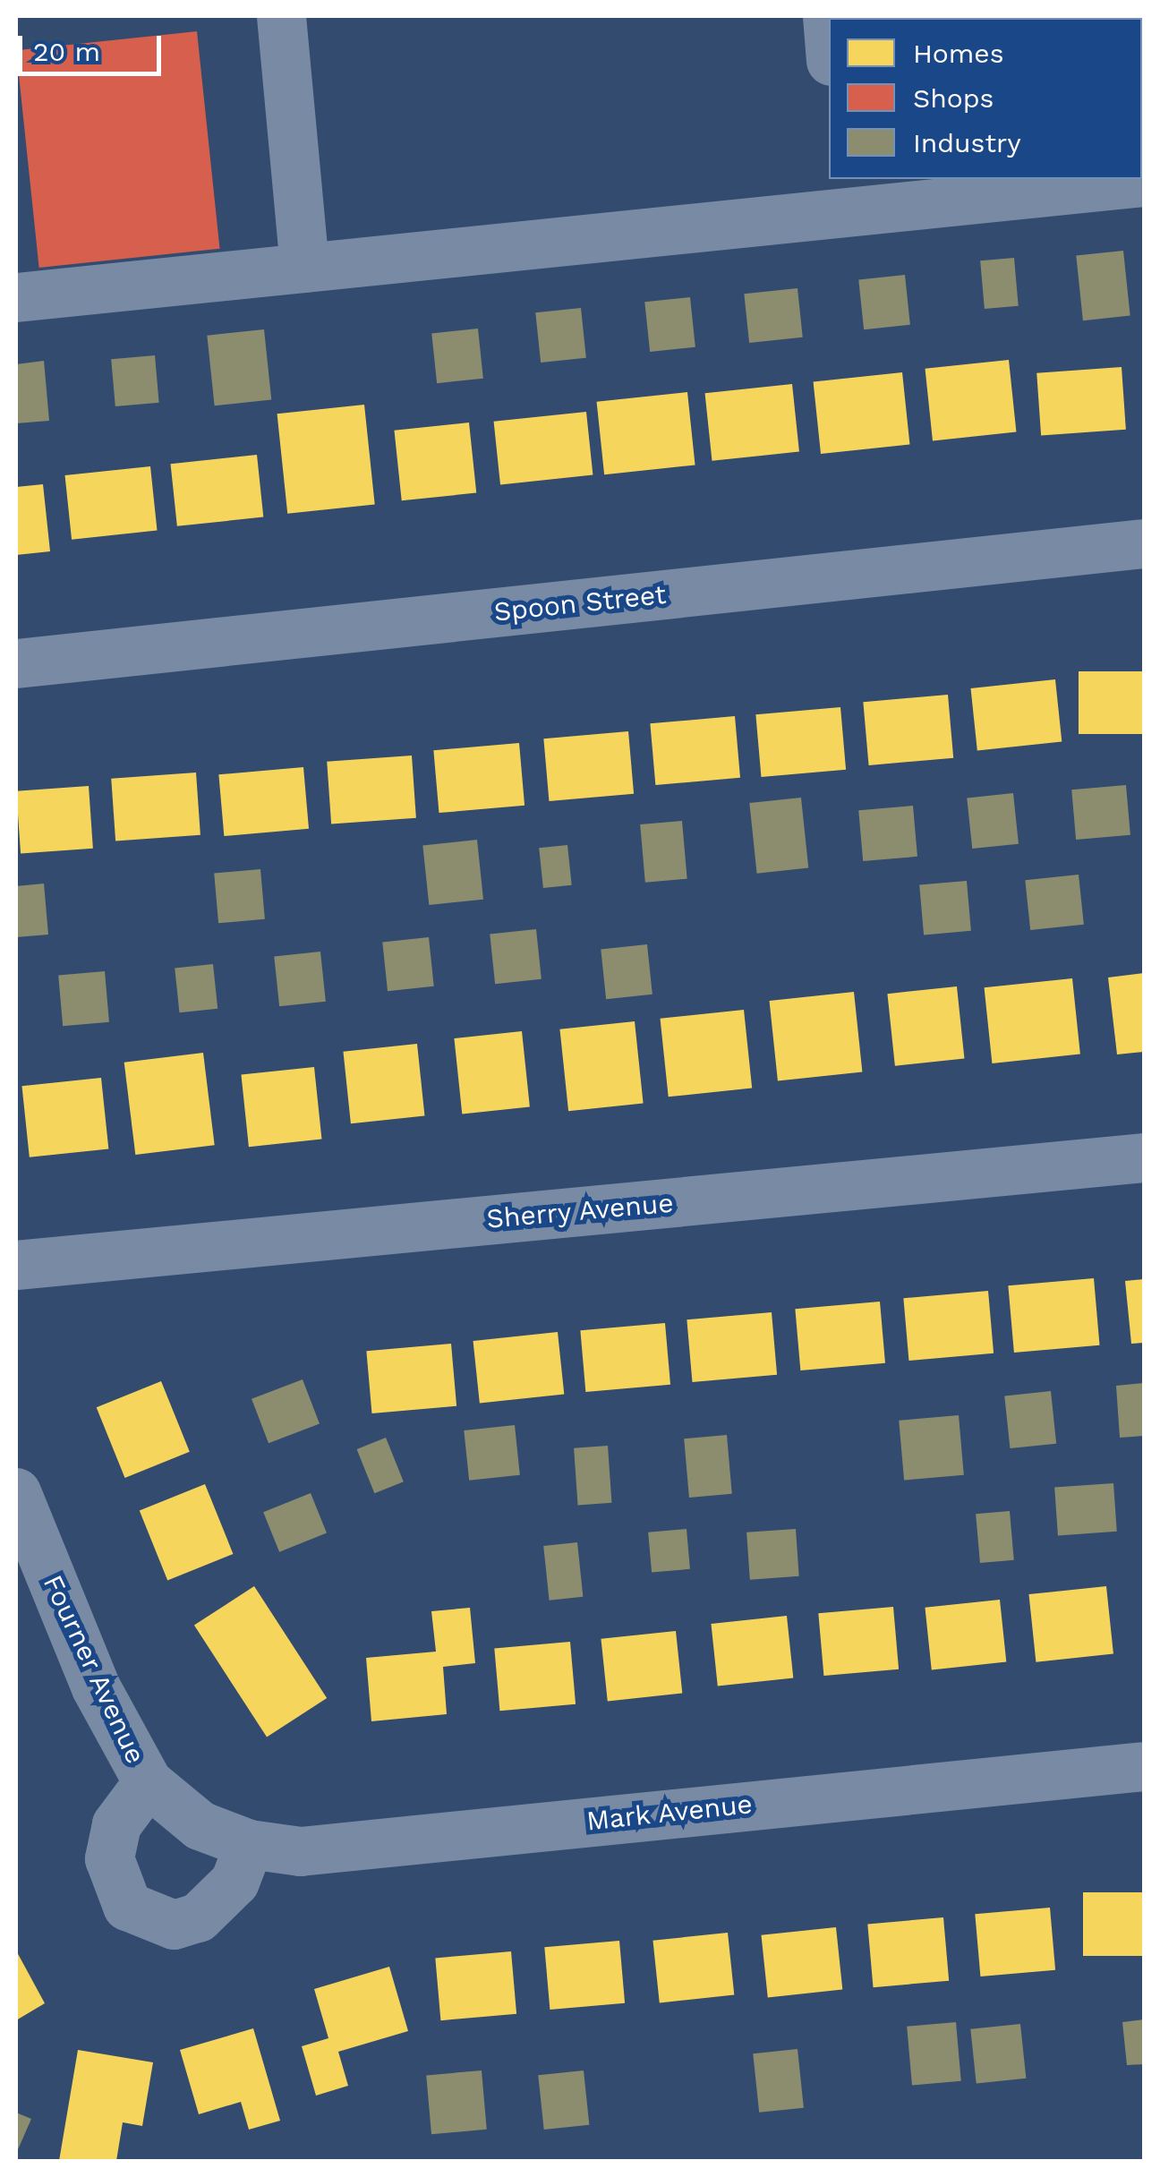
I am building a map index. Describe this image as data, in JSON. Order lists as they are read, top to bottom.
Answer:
{
  "streets": {
    "street": [
      "Spoon Street",
      "Sherry Avenue",
      "Fourner Avenue",
      "Mark Avenue"
    ]
  },
  "crossings": [
    ["Fourner Avenue", "Mark Avenue"]
  ],
  "legend": ["Homes", "Shops", "Industry"],
  "scale_bar": "20 m"
}
